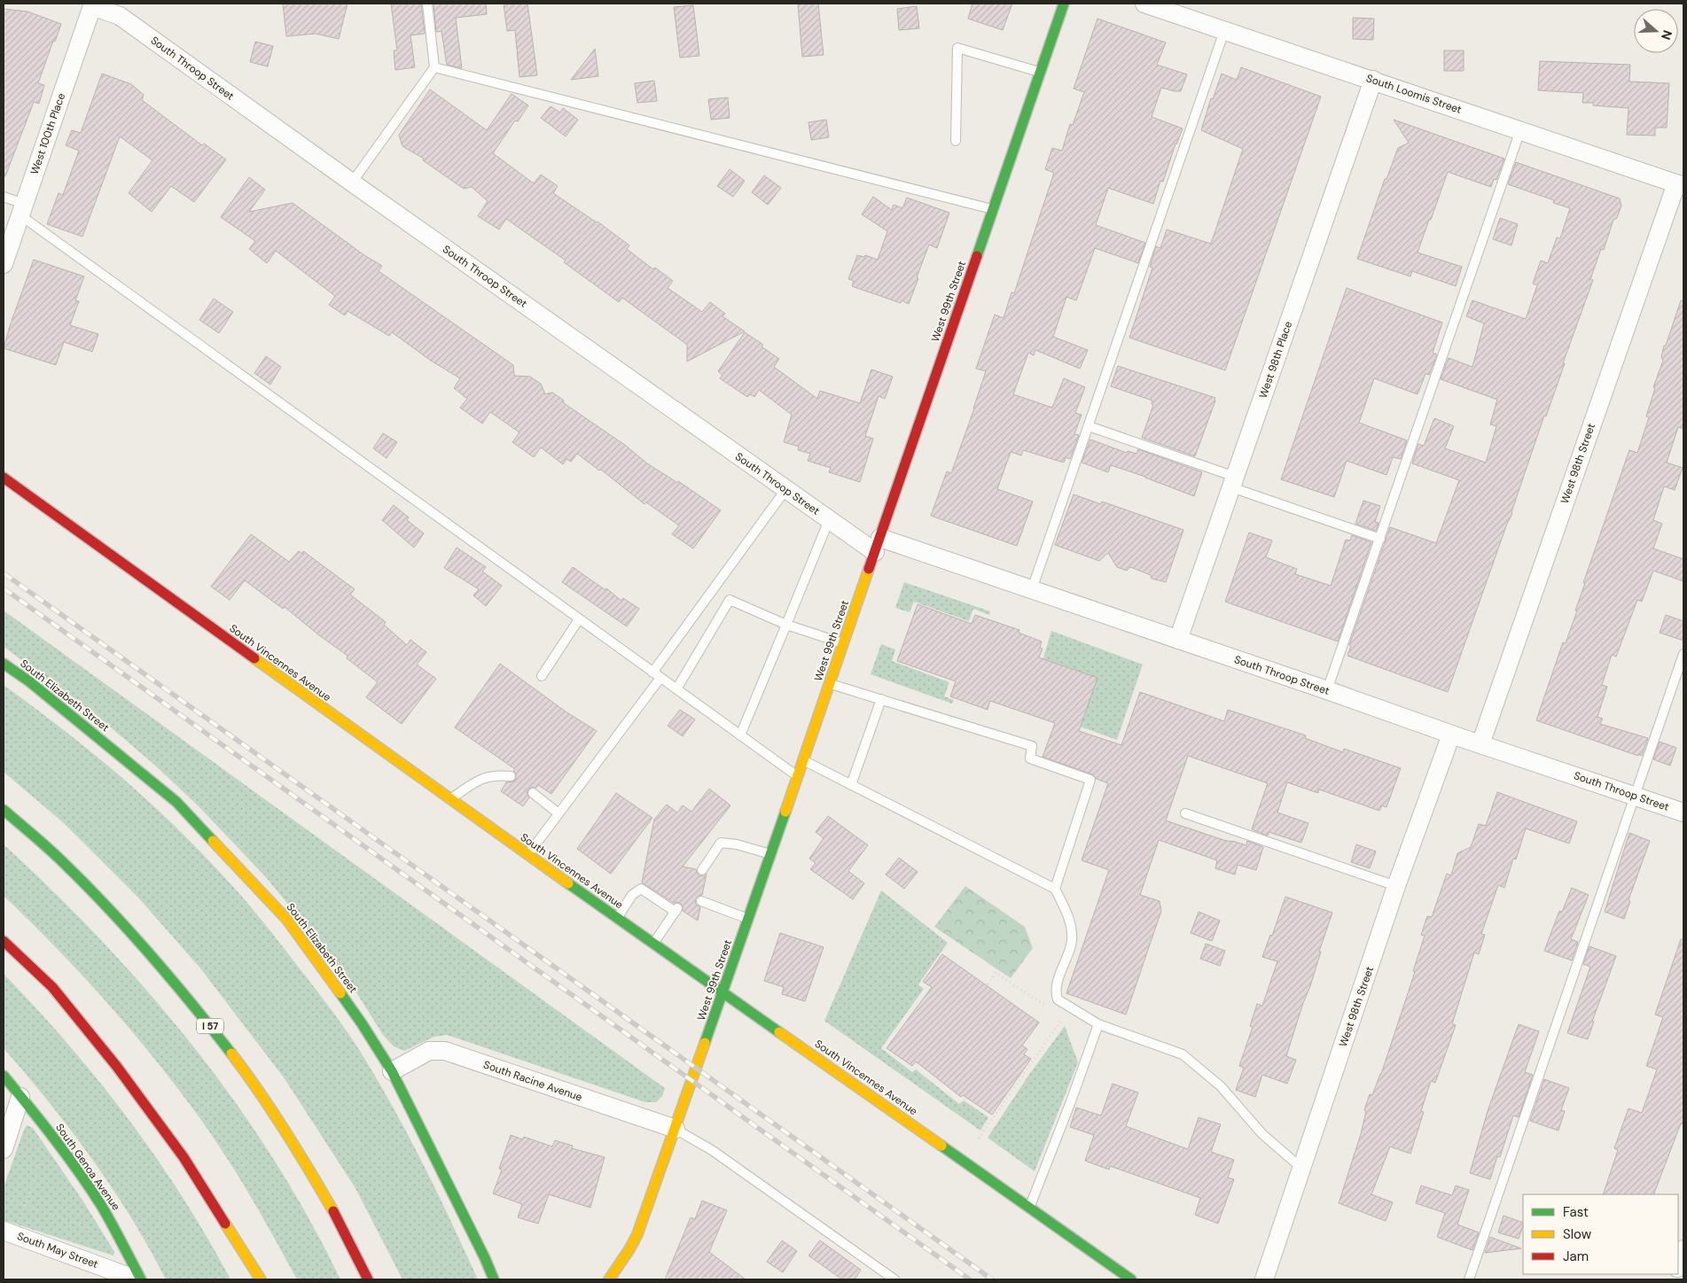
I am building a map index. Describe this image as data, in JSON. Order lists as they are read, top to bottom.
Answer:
{
  "streets": {
    "main road": [
      "West 99th Street",
      "South Vincennes Avenue",
      "South Elizabeth Street",
      "I 57",
      "South Genoa Avenue"
    ],
    "street": [
      "South Throop Street",
      "South Loomis Street",
      "West 100th Place",
      "West 98th Place",
      "West 98th Street",
      "South Racine Avenue",
      "South May Street"
    ]
  },
  "crossings": [
    ["South Throop Street", "West 100th Place"],
    ["South Throop Street", "West 99th Street"],
    ["South Throop Street", "West 98th Place"],
    ["South Throop Street", "West 98th Street"],
    ["South Loomis Street", "West 98th Place"],
    ["South Loomis Street", "West 98th Street"],
    ["West 99th Street", "South Vincennes Avenue"],
    ["West 99th Street", "South Racine Avenue"],
    ["South Elizabeth Street", "South Racine Avenue"]
  ],
  "legend": ["Fast", "Slow", "Jam"],
  "north": "right"
}
